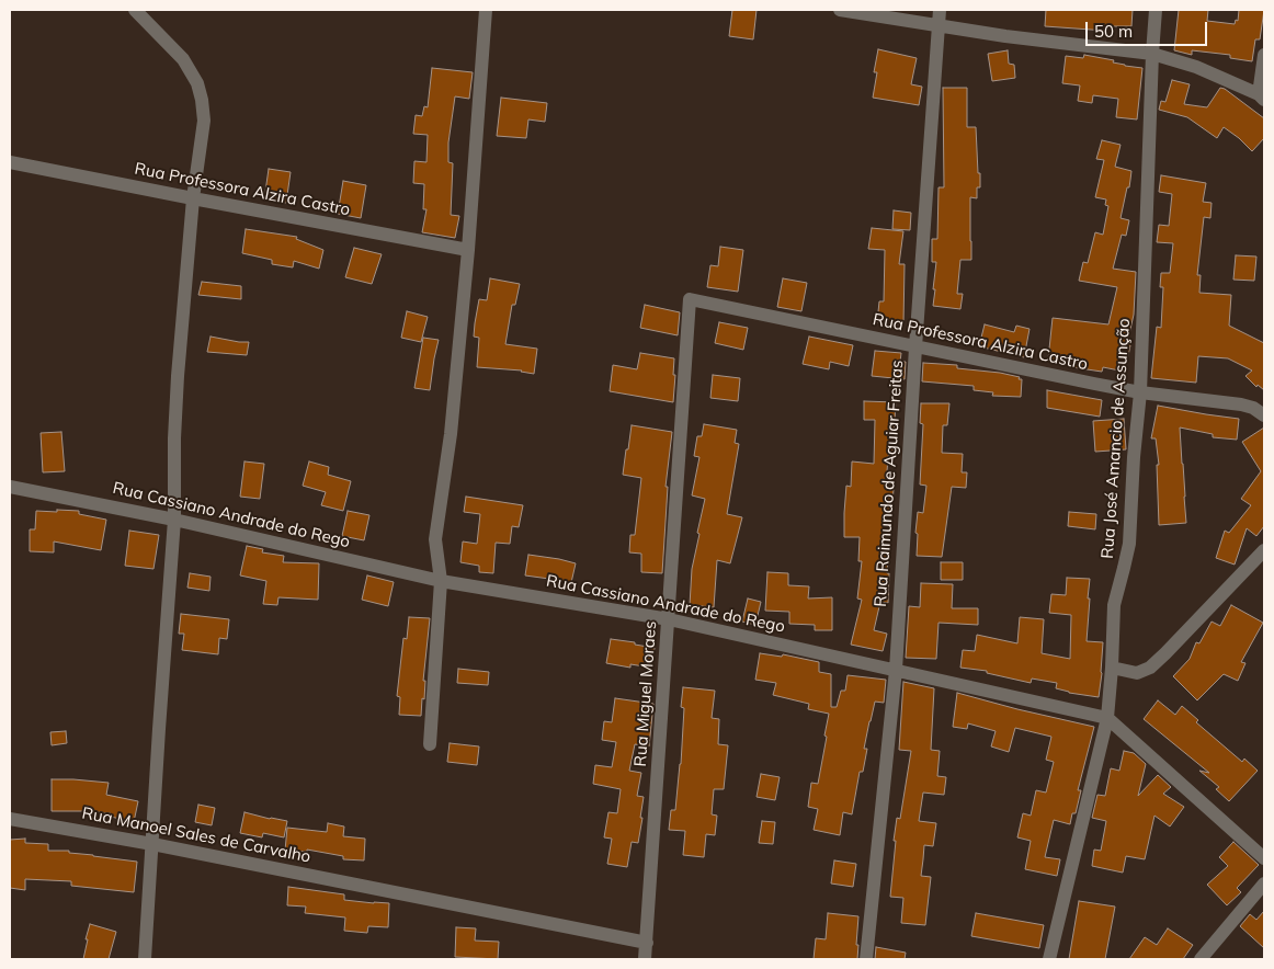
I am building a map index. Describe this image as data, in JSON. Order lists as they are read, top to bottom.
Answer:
{
  "streets": {
    "street": [
      "Rua Professora Alzira Castro",
      "Rua José Amancio de Assunção",
      "Rua Raimundo de Aguiar Freitas",
      "Rua Cassiano Andrade do Rego",
      "Rua Miguel Moraes",
      "Rua Manoel Sales de Carvalho"
    ]
  },
  "crossings": [
    ["Rua Professora Alzira Castro", "Rua José Amancio de Assunção"],
    ["Rua Professora Alzira Castro", "Rua Raimundo de Aguiar Freitas"],
    ["Rua Professora Alzira Castro", "Rua Miguel Moraes"],
    ["Rua José Amancio de Assunção", "Rua Cassiano Andrade do Rego"],
    ["Rua Raimundo de Aguiar Freitas", "Rua Cassiano Andrade do Rego"],
    ["Rua Cassiano Andrade do Rego", "Rua Miguel Moraes"],
    ["Rua Miguel Moraes", "Rua Manoel Sales de Carvalho"]
  ],
  "scale_bar": "50 m"
}
